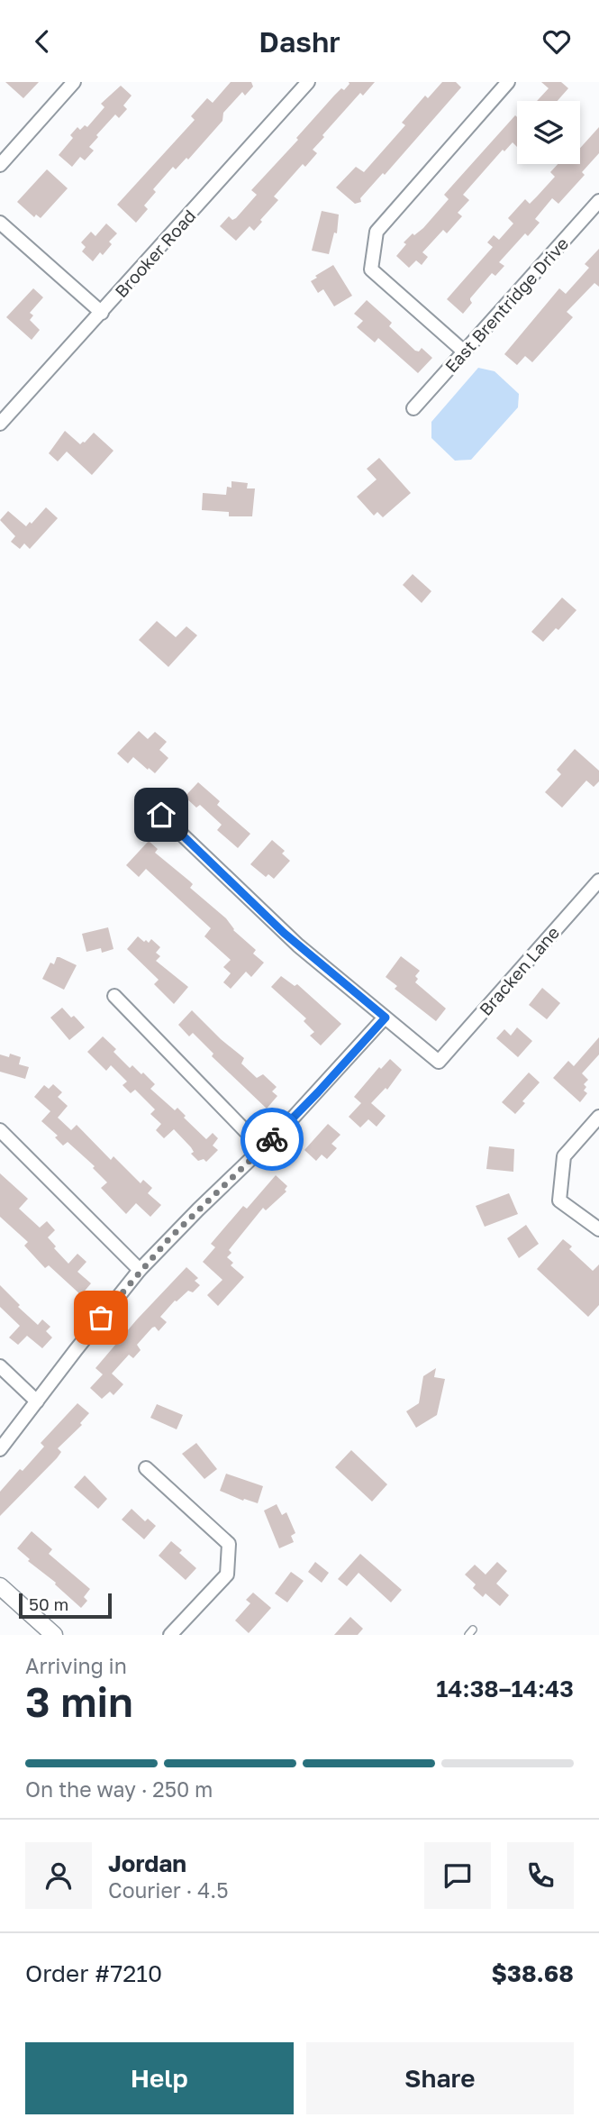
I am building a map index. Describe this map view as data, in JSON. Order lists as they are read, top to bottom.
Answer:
{
  "streets": {
    "street": ["Brooker Road", "East Brentridge Drive", "Bracken Lane"]
  },
  "scale_bar": "50 m",
  "page": {
    "header": "Dashr",
    "scale": "50 m",
    "heading": ["3 min", "Arriving in", "14:38–14:43"],
    "panel": [
      "Jordan",
      "Courier · 4.5",
      "Order #7210",
      "$38.68"
    ],
    "bar": "On the way · 250 m",
    "buttons": ["Help", "Share"]
  }
}
